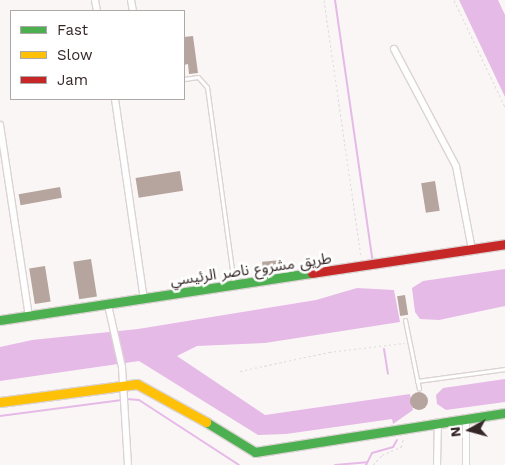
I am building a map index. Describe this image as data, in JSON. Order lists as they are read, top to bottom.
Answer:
{
  "streets": {
    "street": ["طريق مشروع ناصر الرئيسي"]
  },
  "legend": ["Fast", "Slow", "Jam"],
  "north": "left"
}
